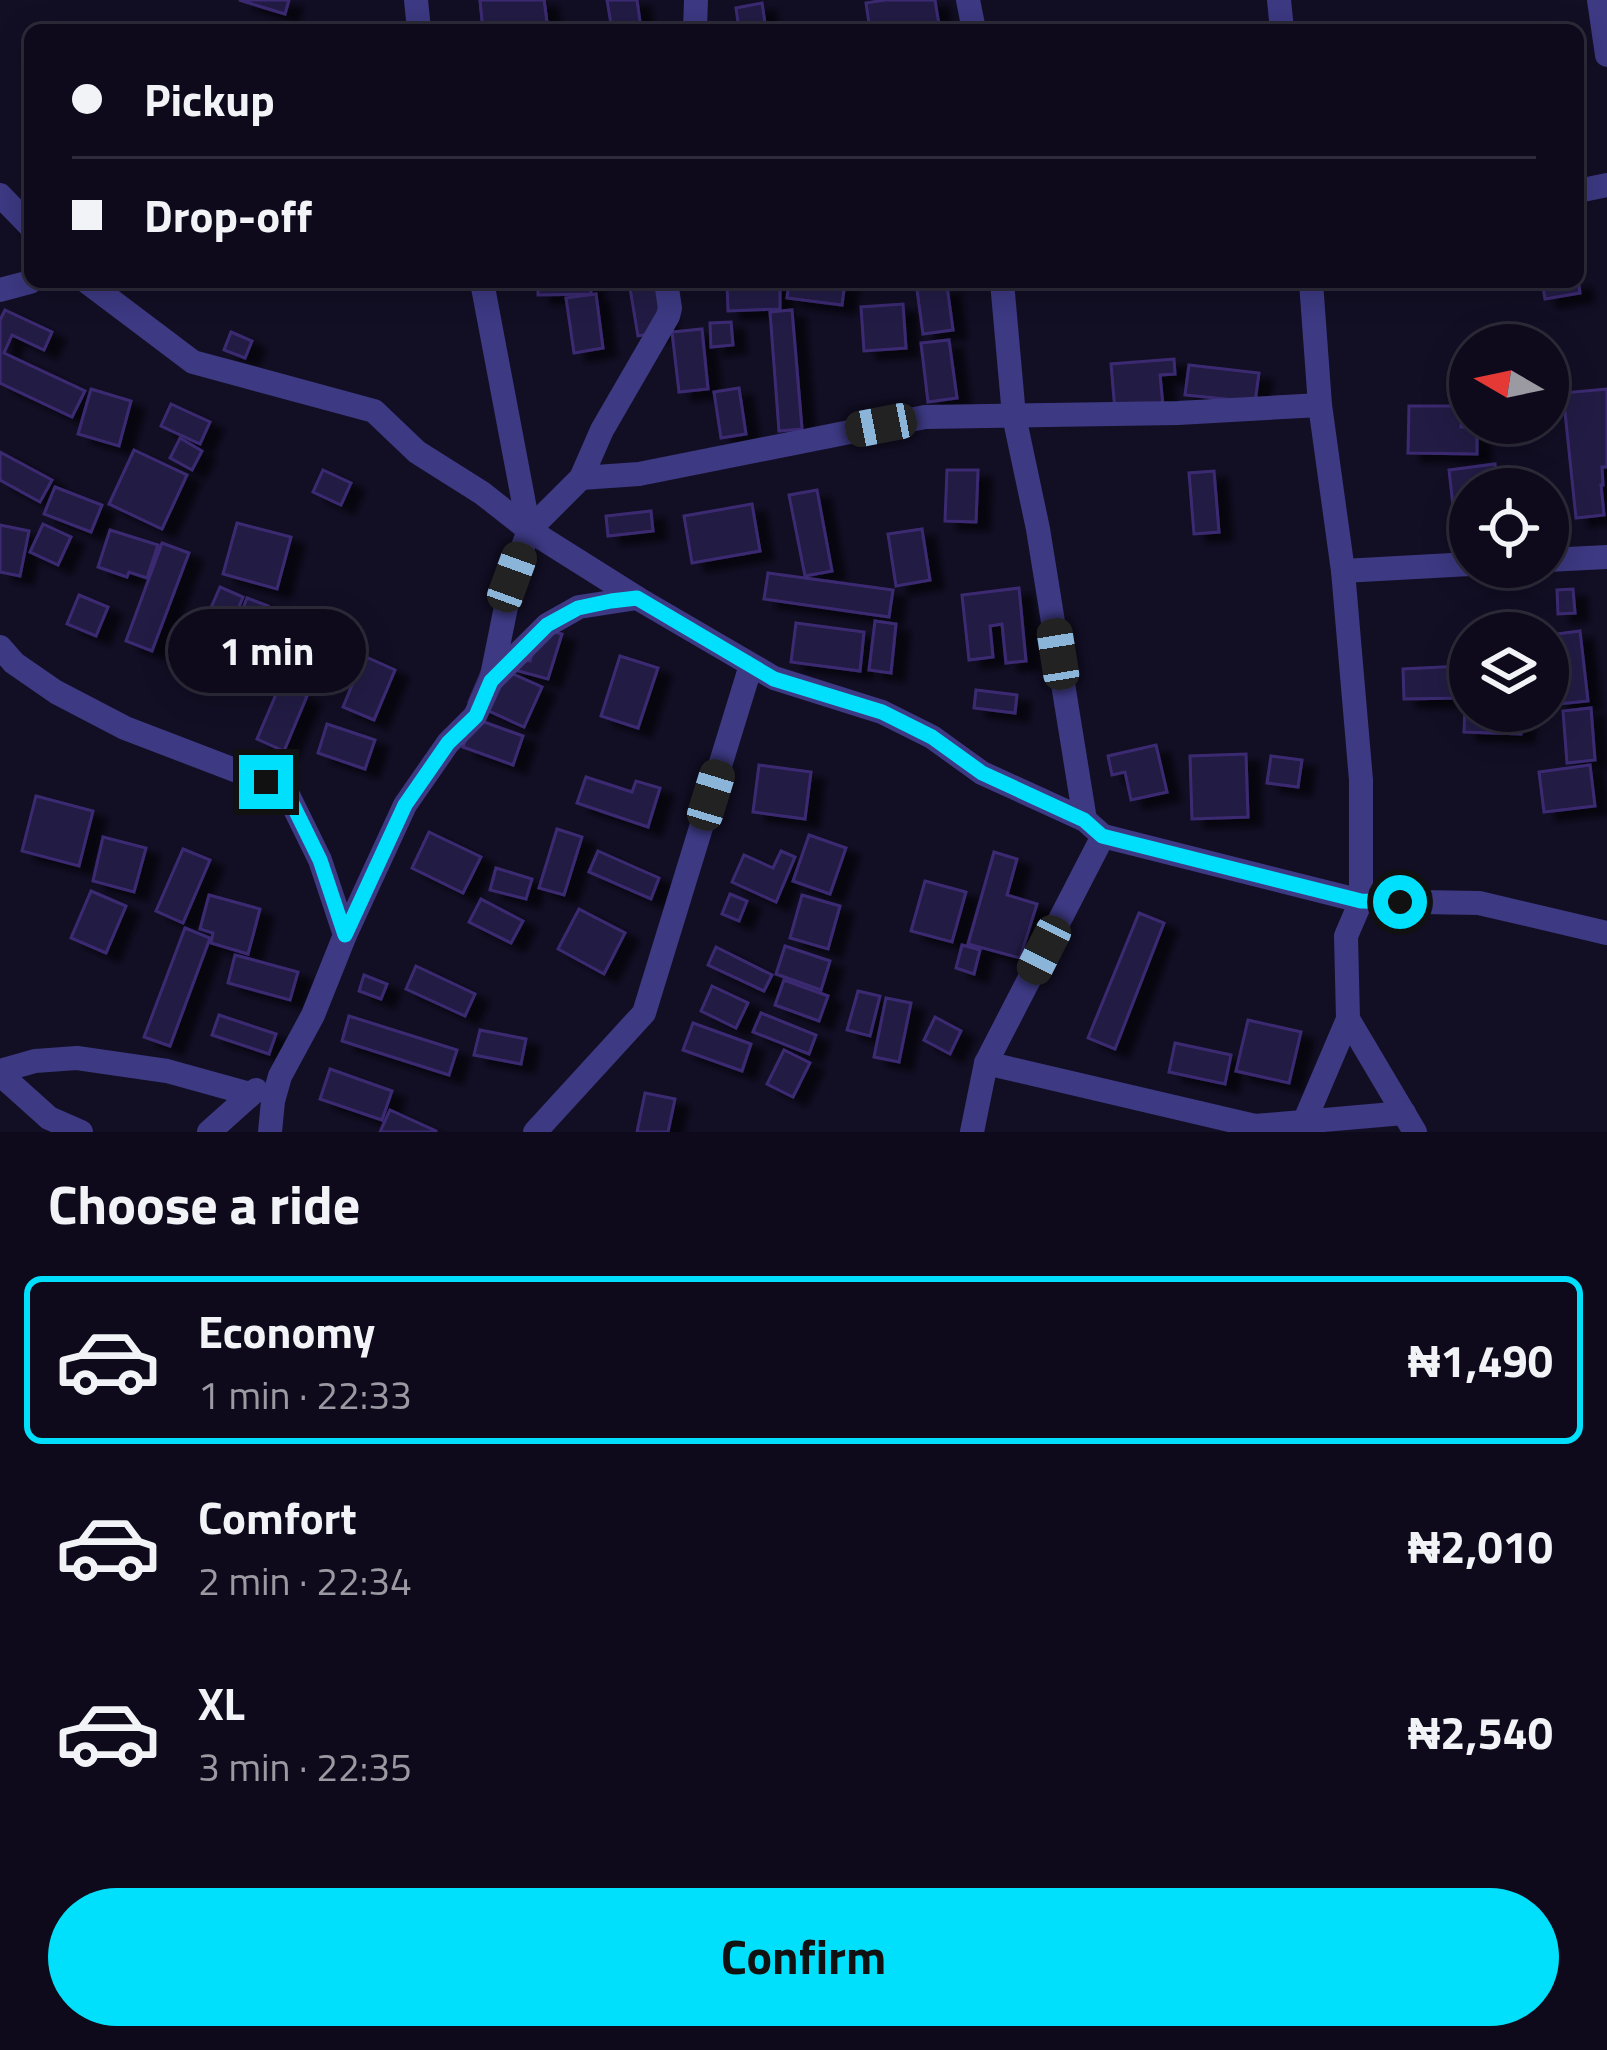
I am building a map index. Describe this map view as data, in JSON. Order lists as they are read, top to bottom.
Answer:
{
  "north": "left",
  "page": {
    "banner": ["Pickup", "Drop-off"],
    "bubble": "1 min",
    "heading": "Choose a ride",
    "list": [
      {
        "name": "Economy",
        "note": "1 min · 22:33",
        "value": "₦1,490"
      },
      {
        "name": "Comfort",
        "note": "2 min · 22:34",
        "value": "₦2,010"
      },
      {
        "name": "XL",
        "note": "3 min · 22:35",
        "value": "₦2,540"
      }
    ],
    "buttons": "Confirm"
  }
}
